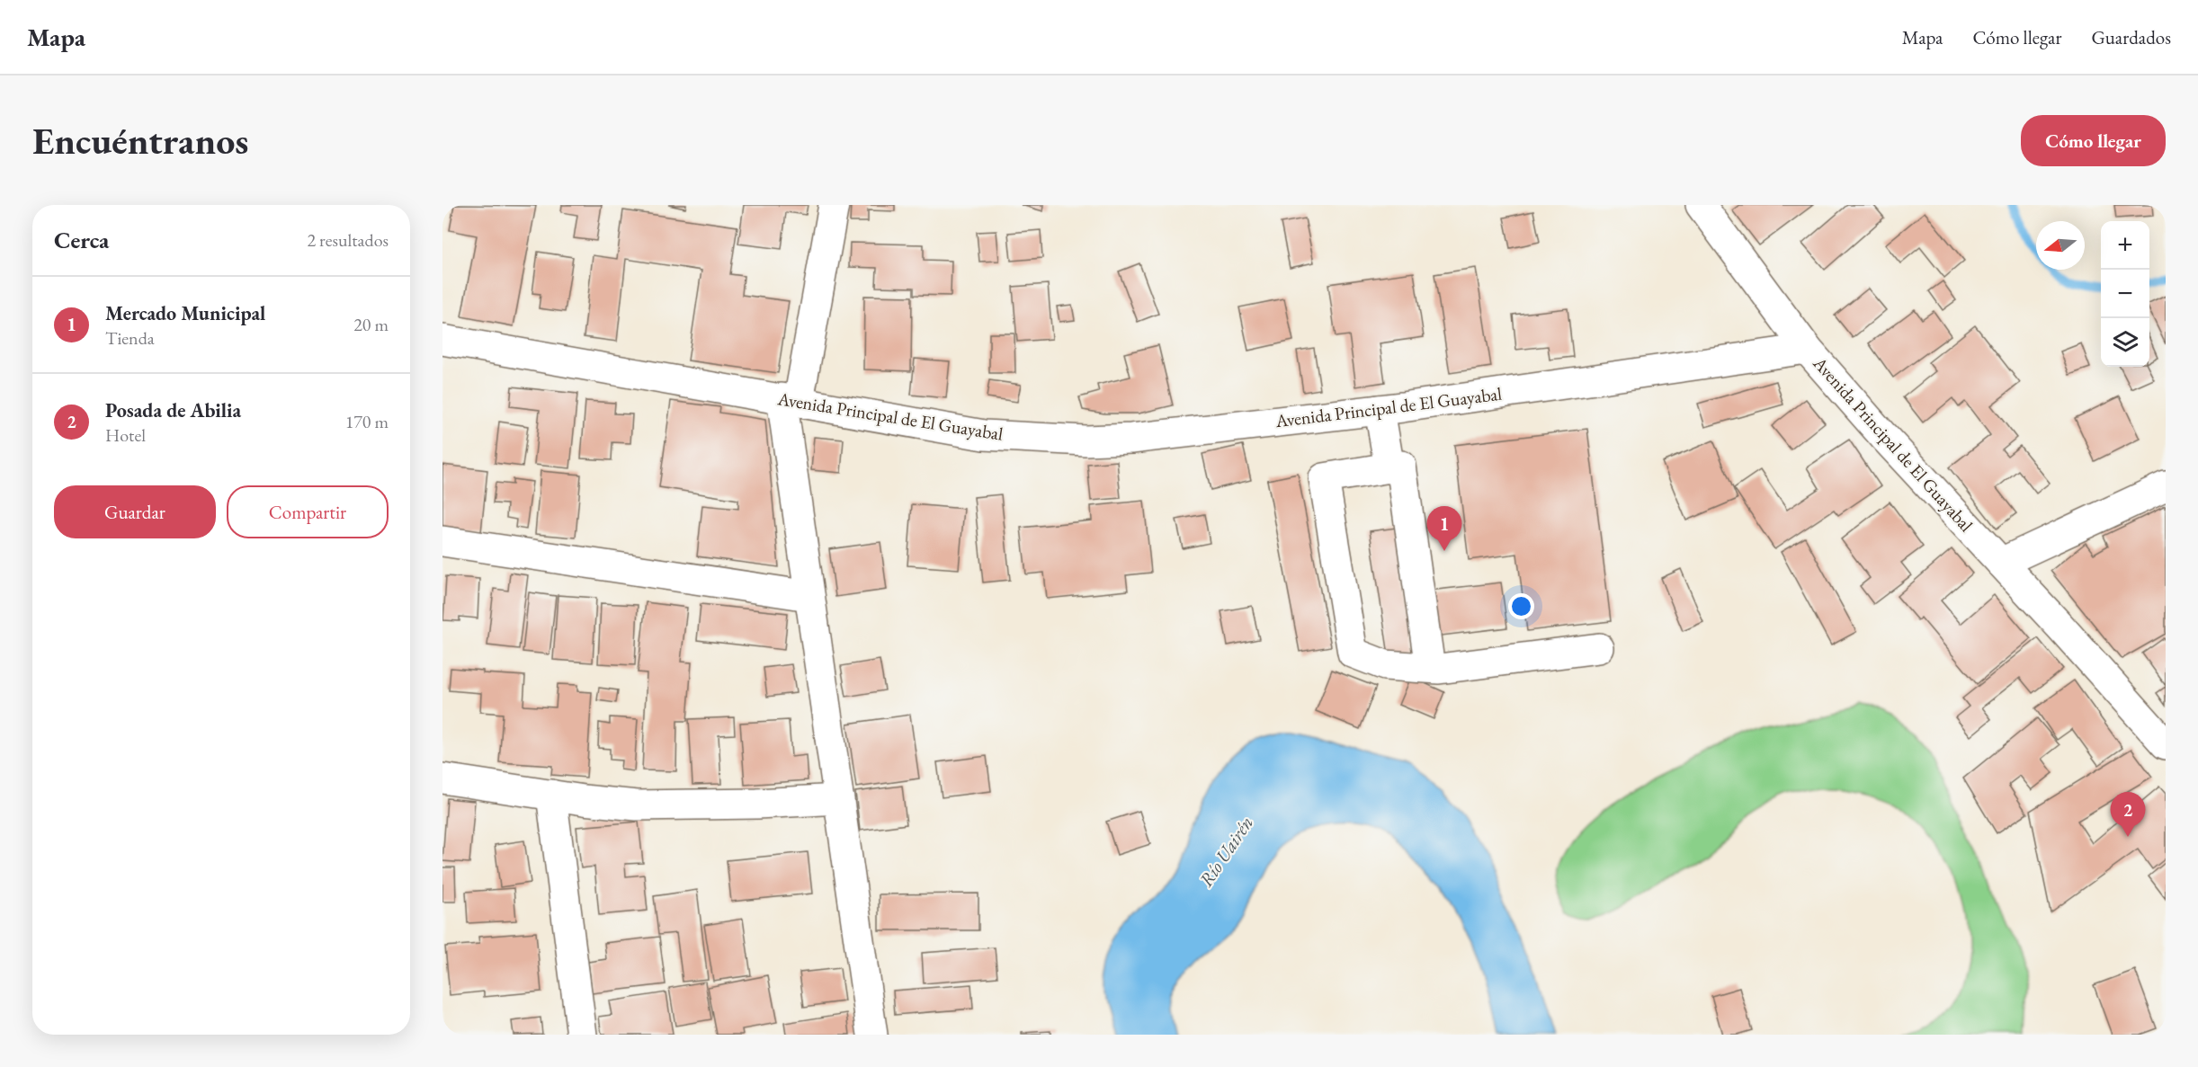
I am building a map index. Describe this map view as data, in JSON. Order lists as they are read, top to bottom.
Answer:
{
  "streets": {
    "street": ["Avenida Principal de El Guayabal"]
  },
  "water": ["Río Uairén"],
  "north": "left",
  "page": {
    "header": "Mapa",
    "nav": ["Mapa", "Cómo llegar", "Guardados"],
    "buttons": [
      "Cómo llegar",
      ["Guardar", "Compartir"]
    ],
    "title": "Encuéntranos",
    "heading": ["Cerca", "2 resultados"],
    "map_buttons": ["+", "−"],
    "list": [
      {
        "mark": "1",
        "name": "Mercado Municipal",
        "note": "Tienda",
        "value": "20 m"
      },
      {
        "mark": "2",
        "name": "Posada de Abilia",
        "note": "Hotel",
        "value": "170 m"
      }
    ],
    "pins": ["1", "2"]
  }
}
